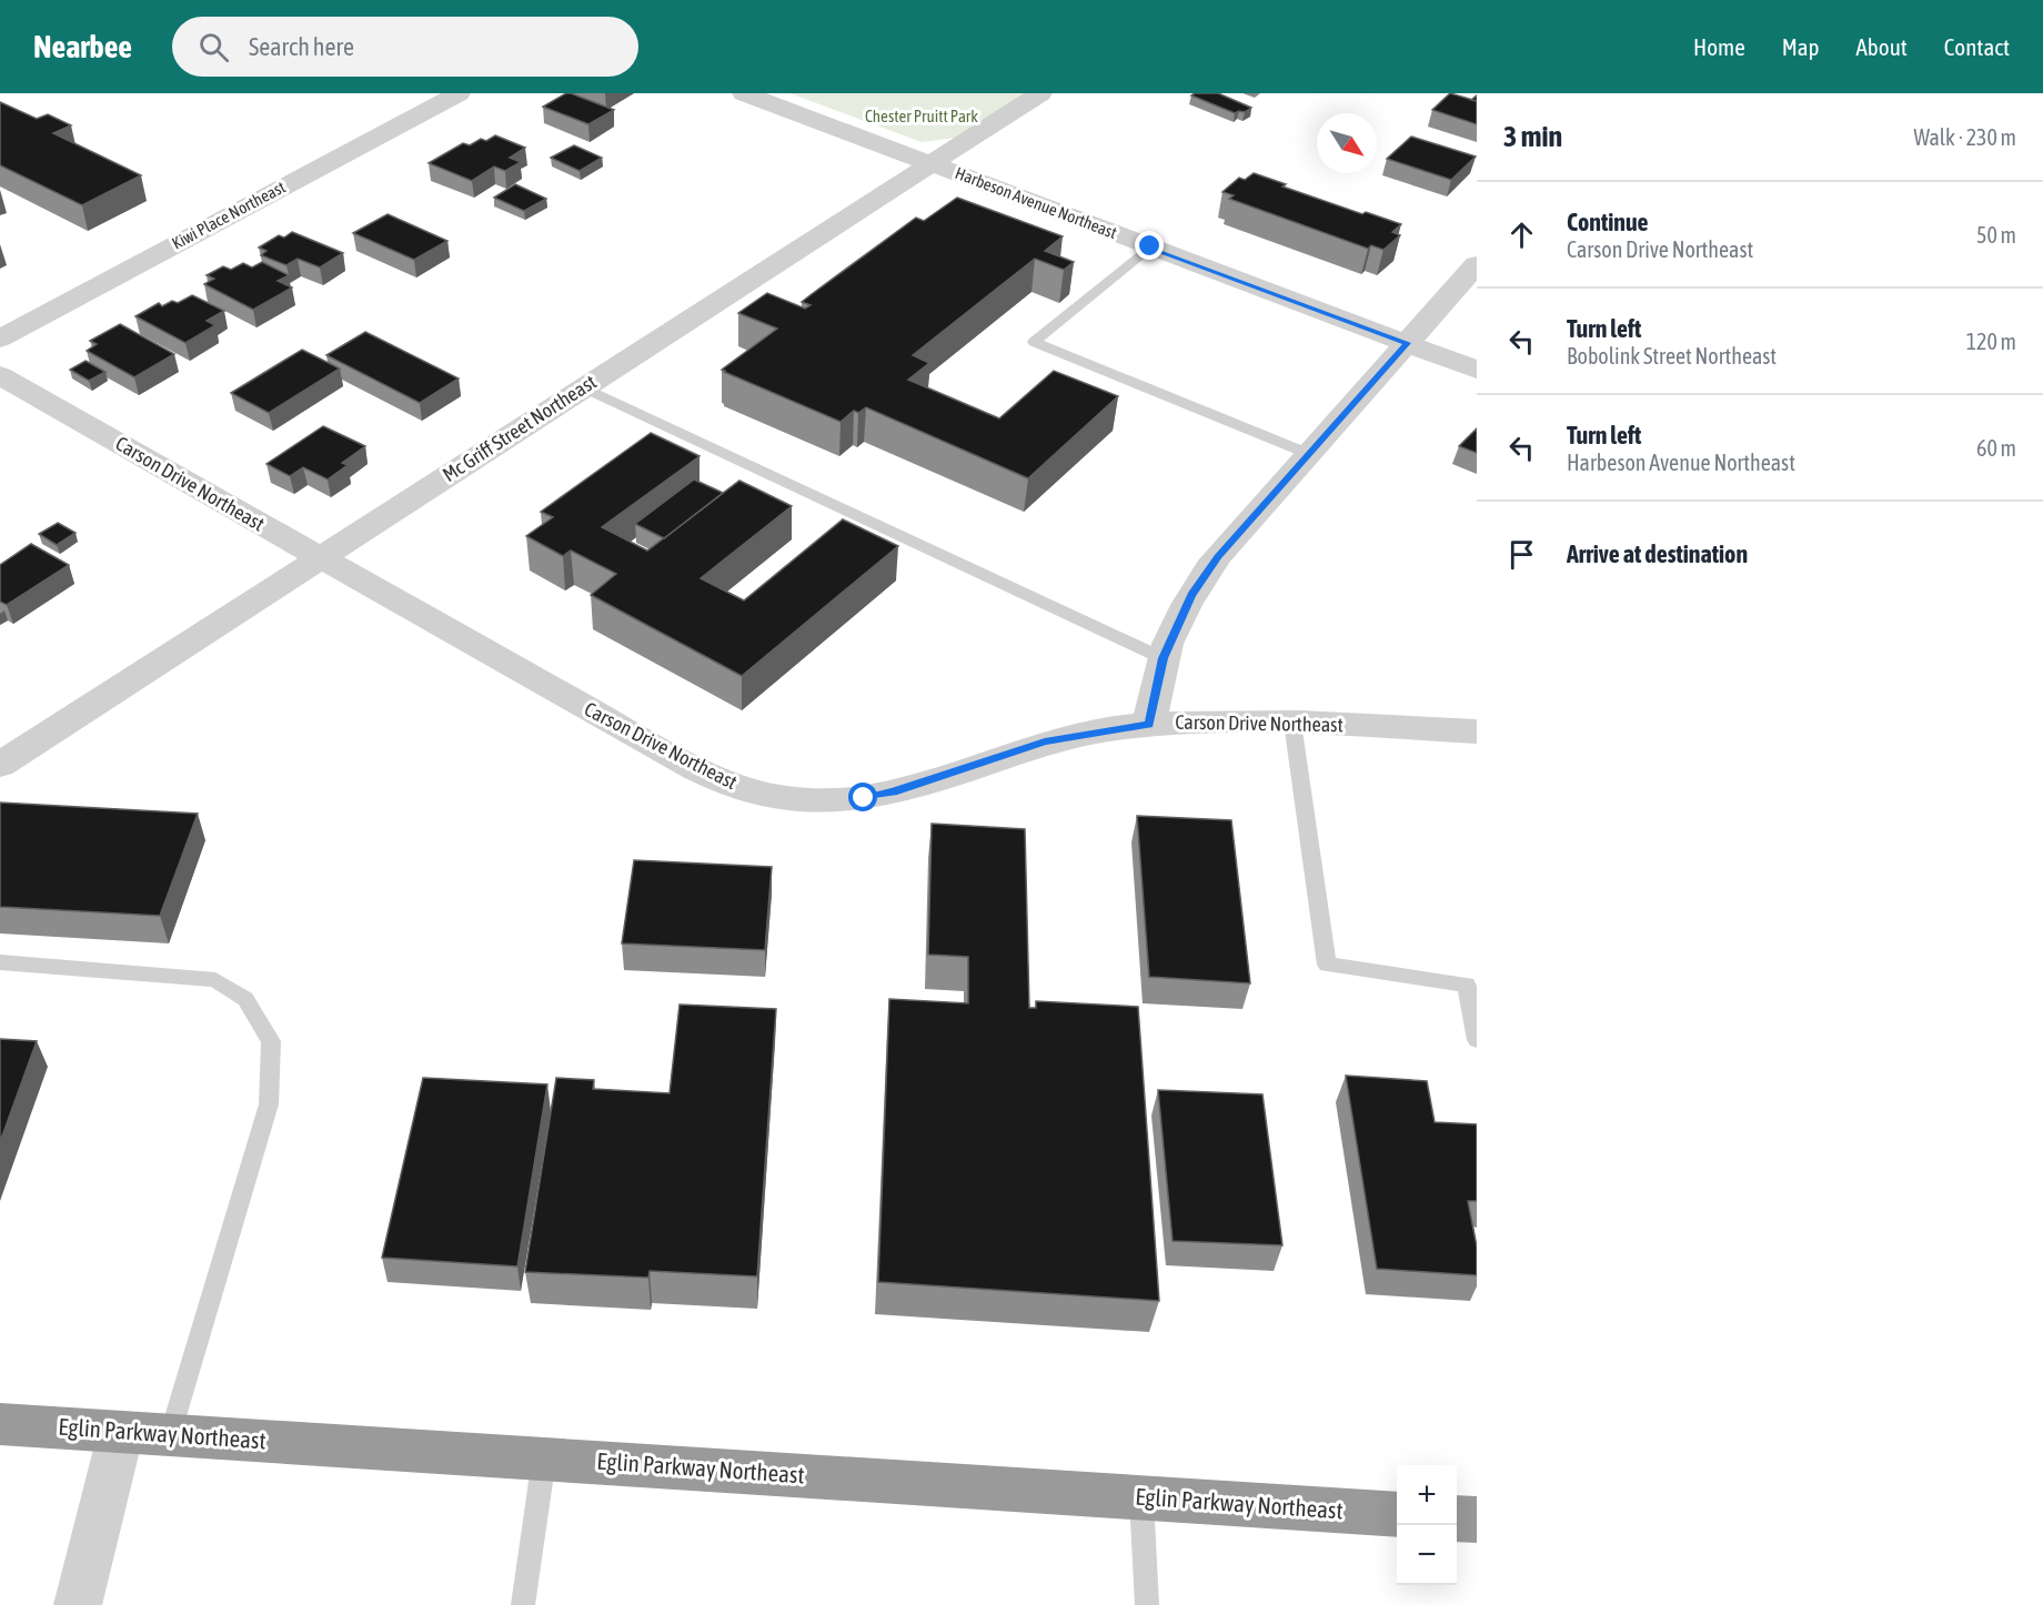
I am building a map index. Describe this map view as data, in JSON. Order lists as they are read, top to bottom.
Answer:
{
  "streets": {
    "highway": ["Eglin Parkway Northeast"],
    "street": [
      "Harbeson Avenue Northeast",
      "Kiwi Place Northeast",
      "Mc Griff Street Northeast",
      "Carson Drive Northeast"
    ]
  },
  "crossings": [
    ["Harbeson Avenue Northeast", "Mc Griff Street Northeast"],
    ["Mc Griff Street Northeast", "Carson Drive Northeast"]
  ],
  "parks": ["Chester Pruitt Park"],
  "north": "bottom right",
  "page": {
    "header": "Nearbee",
    "search": "Search here",
    "nav": [
      "Home",
      "Map",
      "About",
      "Contact"
    ],
    "heading": ["3 min", "Walk · 230 m"],
    "list": [
      ["Continue", "Carson Drive Northeast", "50 m"],
      ["Turn left", "Bobolink Street Northeast", "120 m"],
      ["Turn left", "Harbeson Avenue Northeast", "60 m"],
      "Arrive at destination"
    ],
    "map_buttons": ["+", "−"]
  }
}
